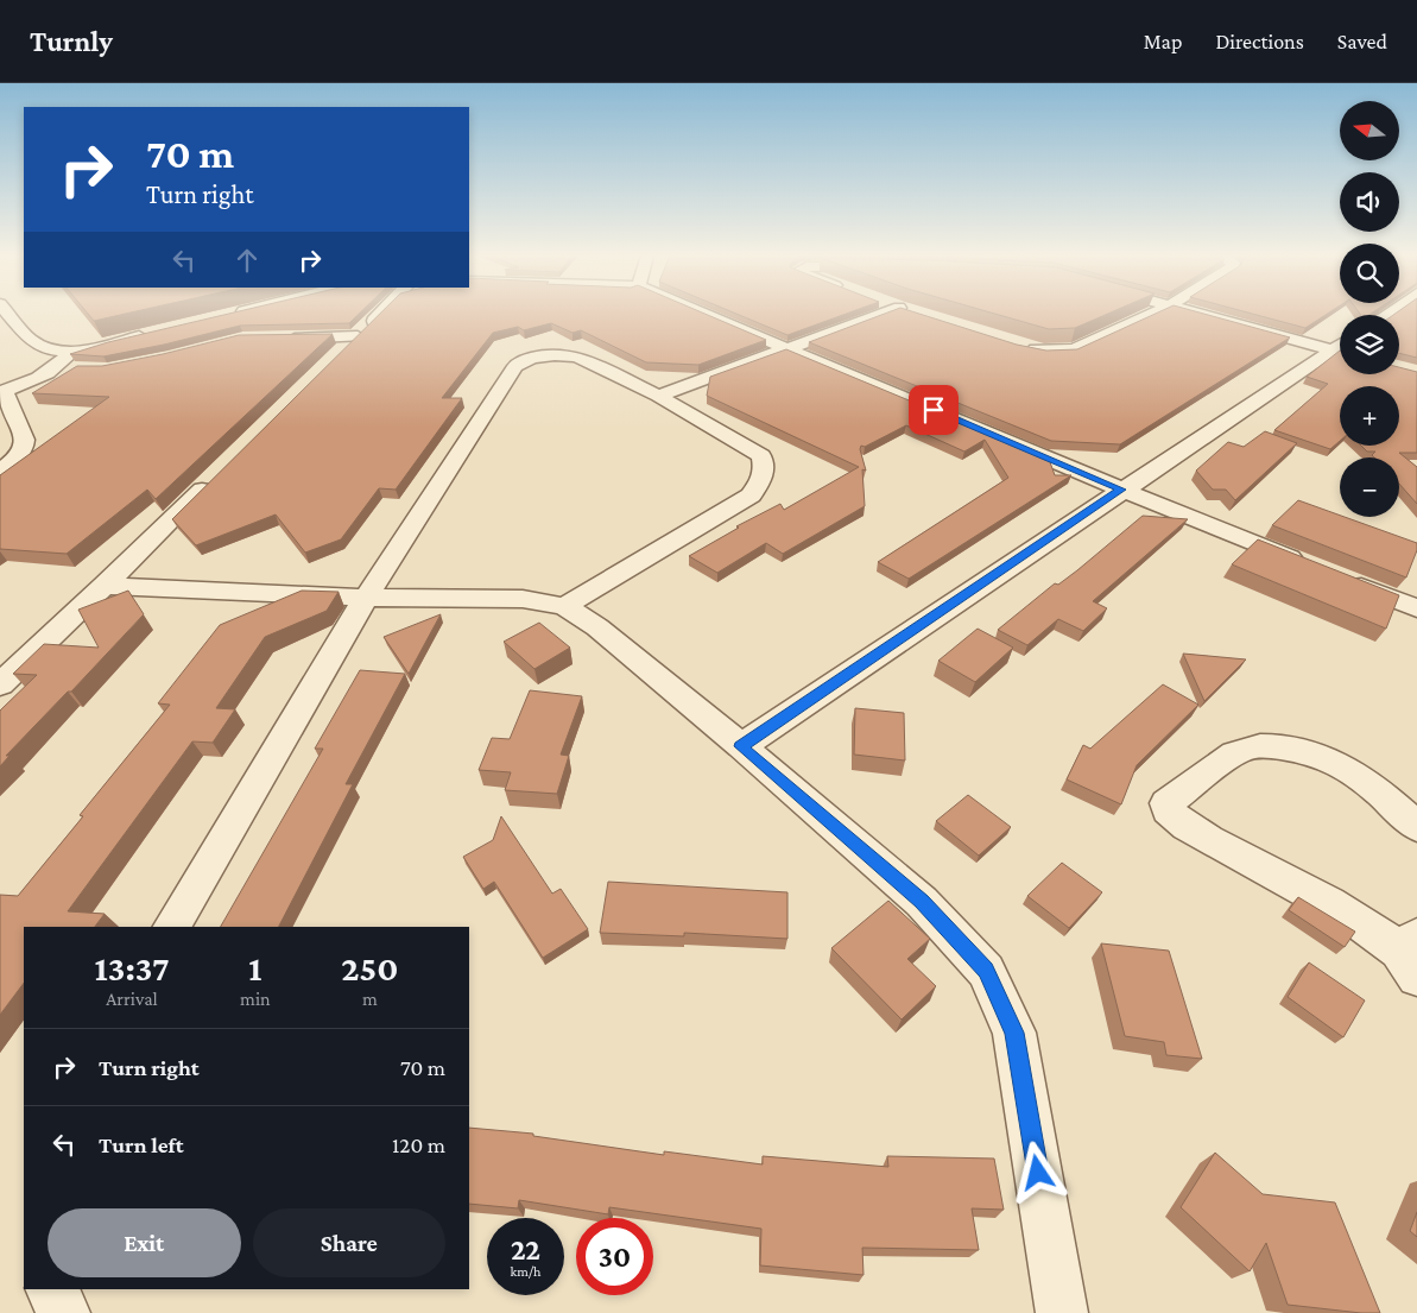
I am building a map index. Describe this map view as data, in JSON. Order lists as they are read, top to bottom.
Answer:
{
  "north": "left",
  "page": {
    "header": "Turnly",
    "nav": ["Map", "Directions", "Saved"],
    "map_buttons": ["+", "−"],
    "turn": ["70 m", "Turn right"],
    "eta": [
      "13:37",
      "Arrival",
      "1",
      "min",
      "250",
      "m"
    ],
    "list": [
      {
        "name": "Turn right",
        "value": "70 m"
      },
      {
        "name": "Turn left",
        "value": "120 m"
      }
    ],
    "buttons": ["Exit", "Share"],
    "speed": "22 km/h",
    "limit": "30"
  }
}
